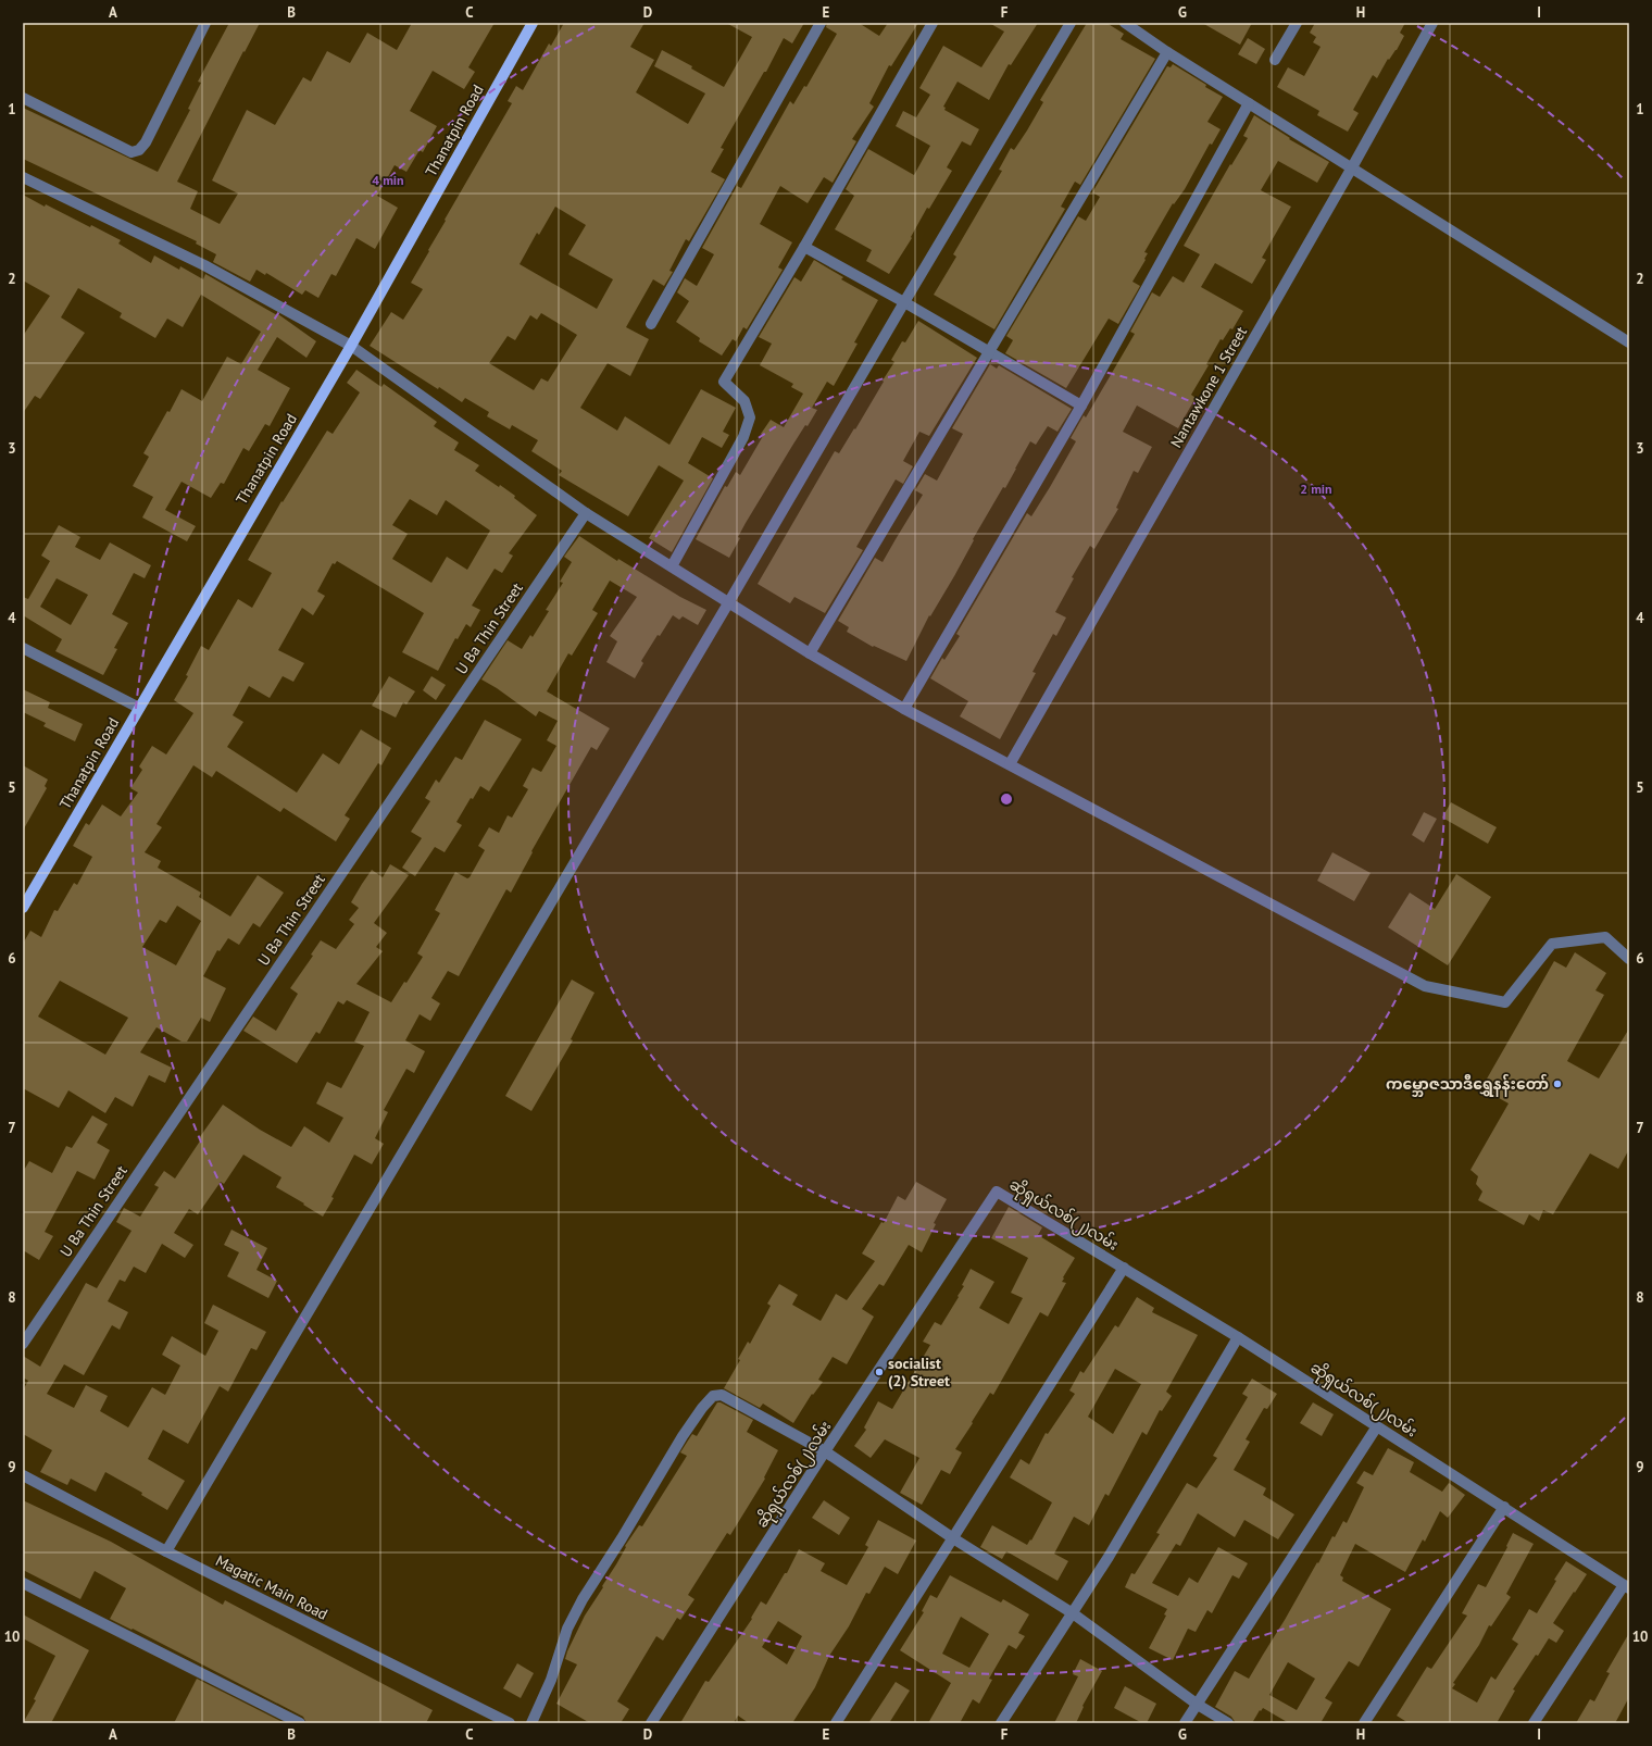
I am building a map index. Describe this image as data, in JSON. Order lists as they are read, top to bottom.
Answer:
{
  "streets": {
    "main road": ["Thanatpin Road"],
    "street": [
      "Nantawkone 1 Street",
      "U Ba Thin Street",
      "ဆိုရှယ်လစ်(၂)လမ်း",
      "Magatic Main Road"
    ]
  },
  "places": ["ကမ္ဘောဇသာဒီရွှေနန်းတော်", "socialist (2) Street"],
  "grid": {
    "columns": [
      "A",
      "B",
      "C",
      "D",
      "E",
      "F",
      "G",
      "H",
      "I"
    ],
    "rows": [
      "1",
      "2",
      "3",
      "4",
      "5",
      "6",
      "7",
      "8",
      "9",
      "10"
    ]
  },
  "rings": ["4 min", "2 min"]
}
